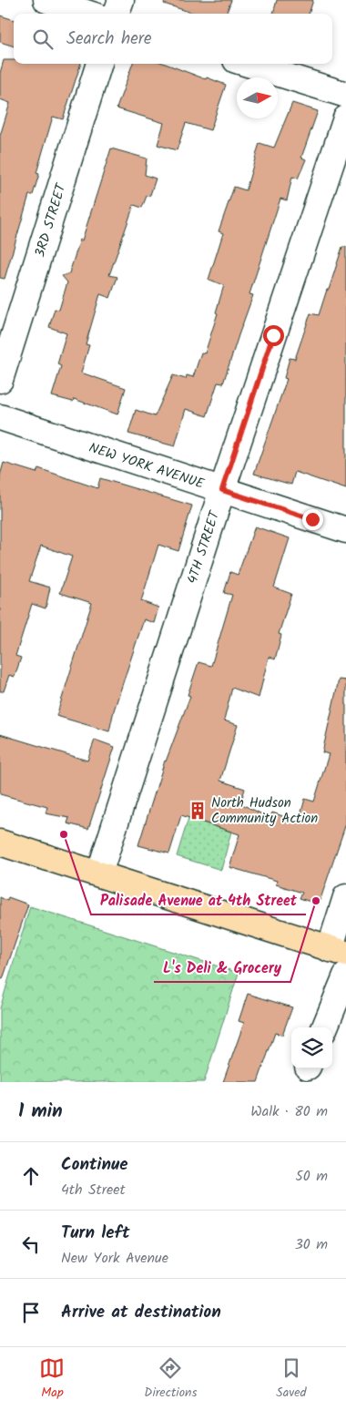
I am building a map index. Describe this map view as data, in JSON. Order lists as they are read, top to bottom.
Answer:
{
  "streets": {
    "street": ["3RD STREET", "NEW YORK AVENUE", "4TH STREET"]
  },
  "crossings": [
    ["NEW YORK AVENUE", "4TH STREET"]
  ],
  "places": {
    "building": ["North Hudson Community Action"],
    "other": ["Palisade Avenue at 4th Street", "L's Deli & Grocery"]
  },
  "north": "right",
  "page": {
    "search": "Search here",
    "heading": ["1 min", "Walk · 80 m"],
    "list": [
      ["Continue", "4th Street", "50 m"],
      ["Turn left", "New York Avenue", "30 m"],
      "Arrive at destination"
    ],
    "nav": ["Map", "Directions", "Saved"]
  }
}
